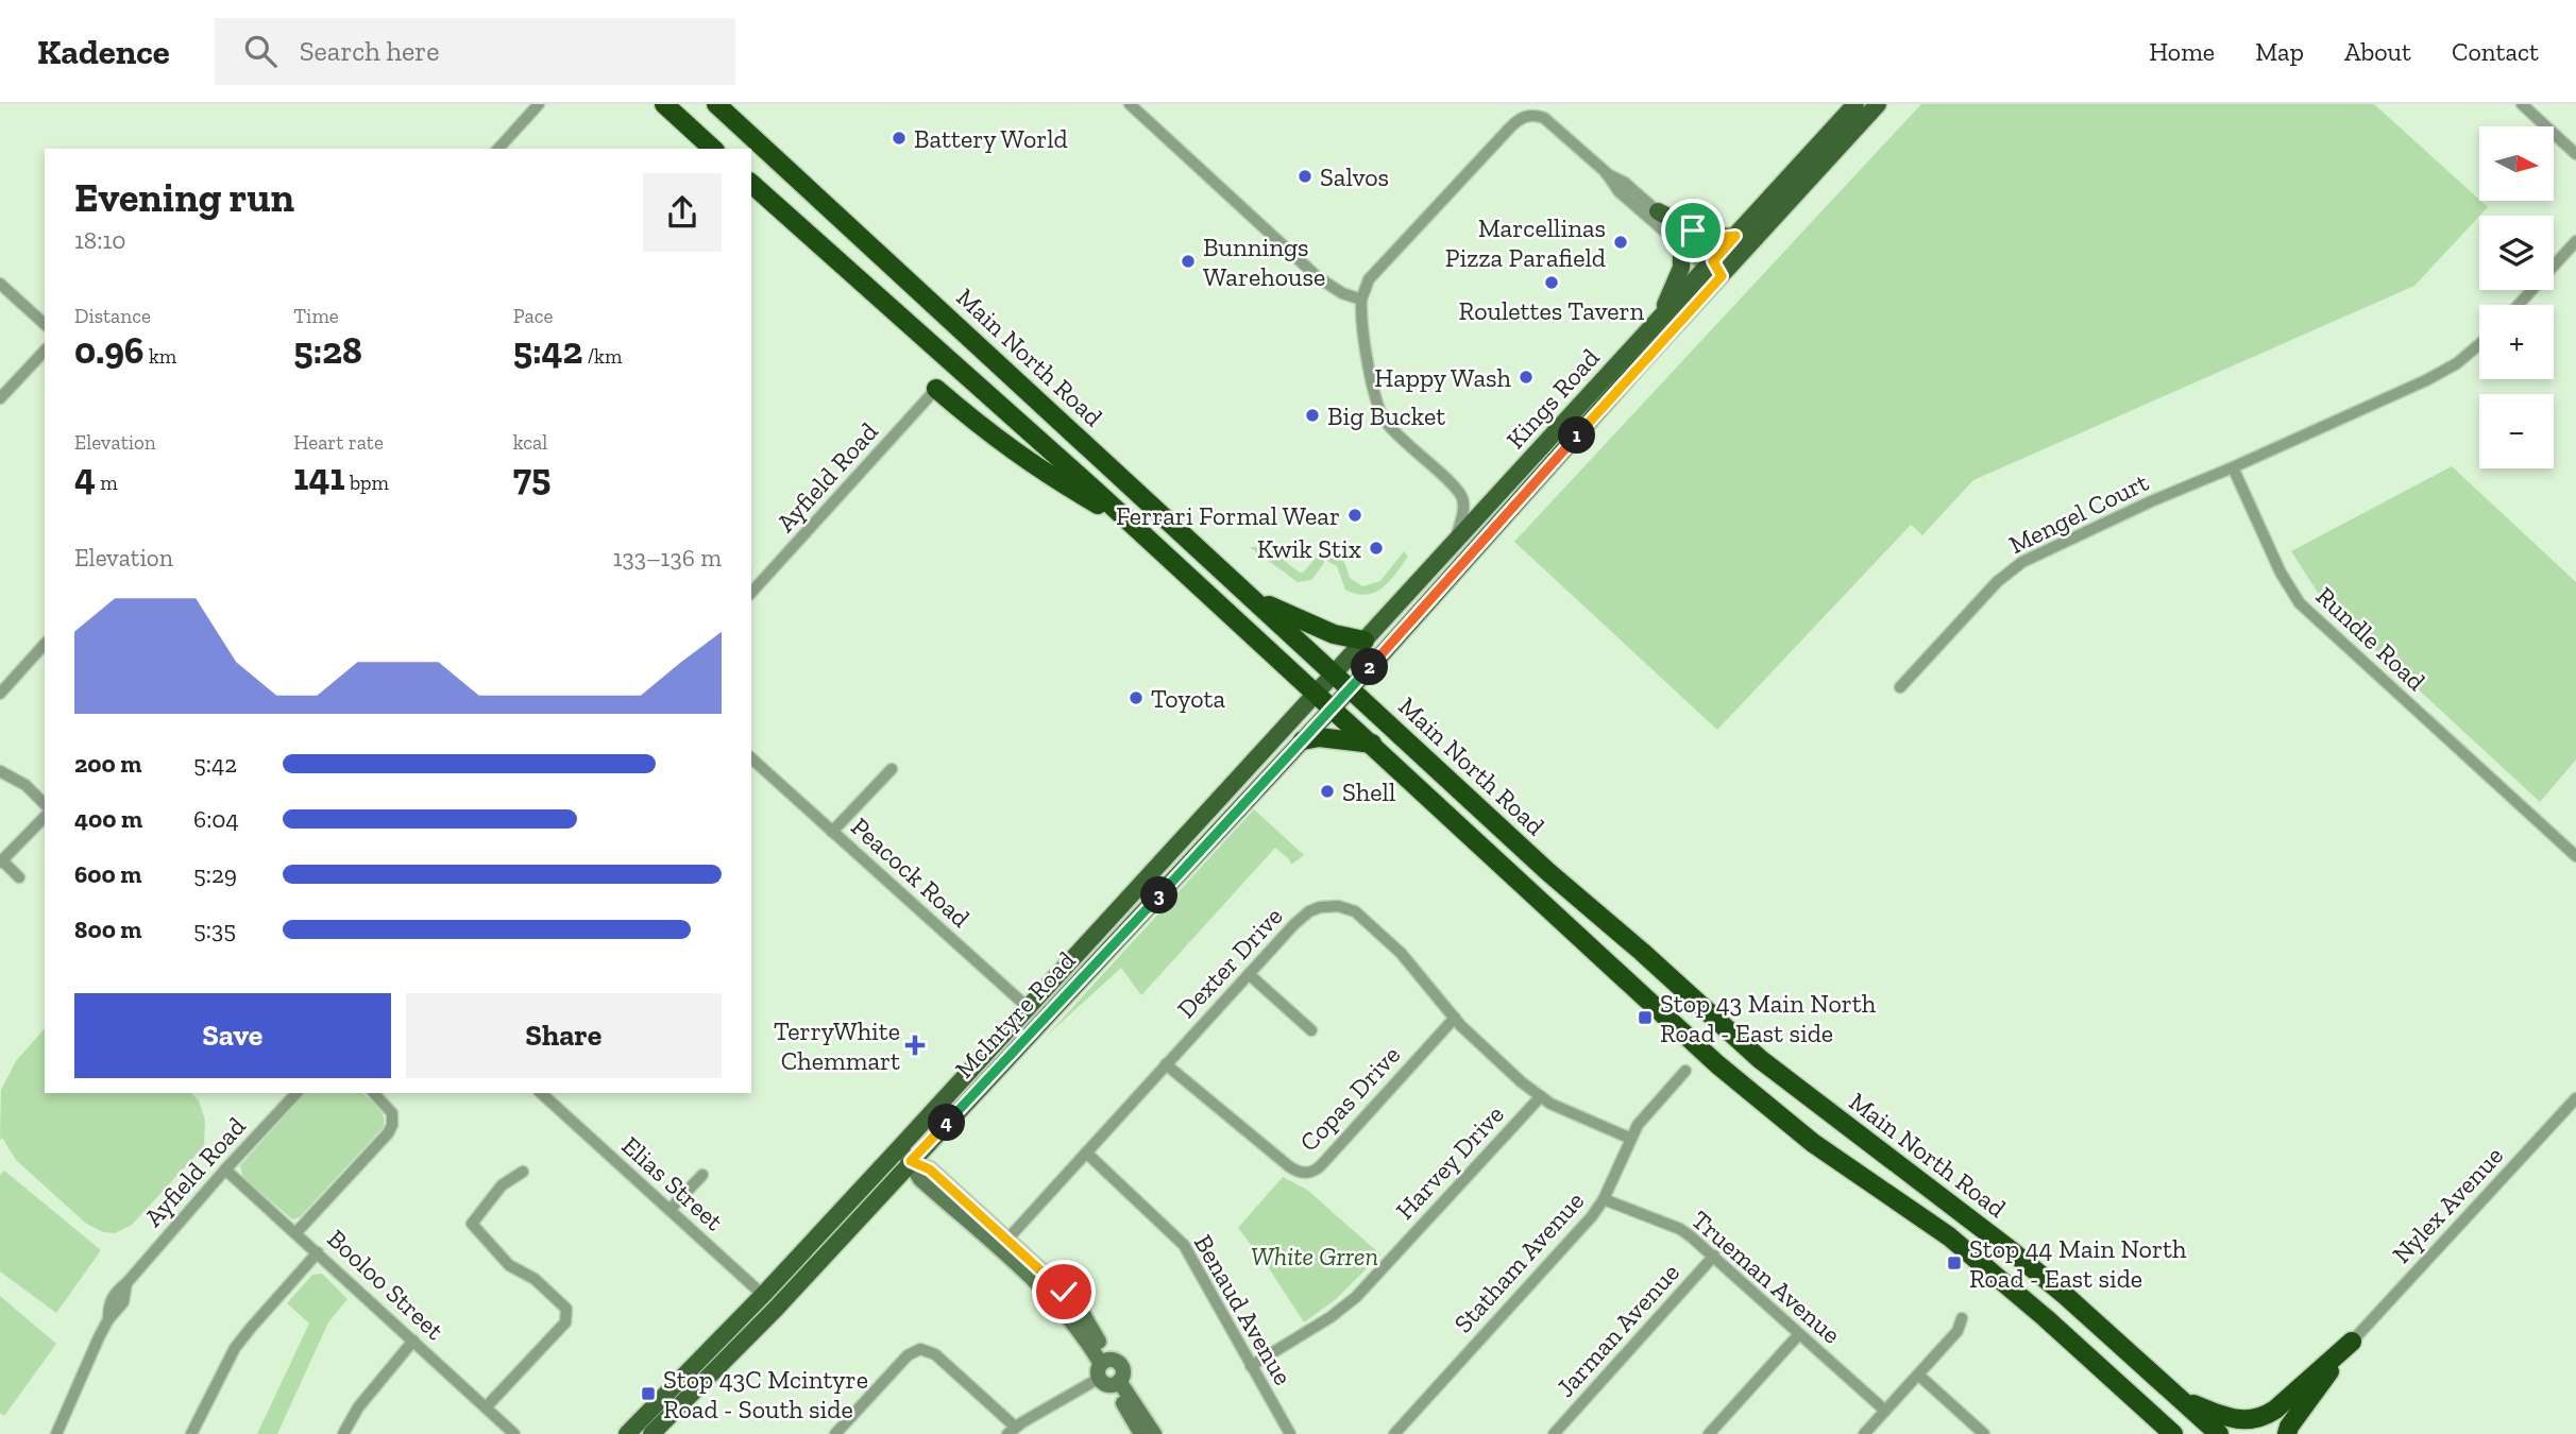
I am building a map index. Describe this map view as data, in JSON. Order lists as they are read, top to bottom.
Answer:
{
  "streets": {
    "highway": ["Main North Road"],
    "main road": ["Kings Road", "McIntyre Road"],
    "street": [
      "Ayfield Road",
      "Mengel Court",
      "Rundle Road",
      "Peacock Road",
      "Dexter Drive",
      "Copas Drive",
      "Harvey Drive",
      "Elias Street",
      "Nylex Avenue",
      "Statham Avenue",
      "Trueman Avenue",
      "Booloo Street",
      "Benaud Avenue",
      "Jarman Avenue"
    ]
  },
  "crossings": [
    ["Main North Road", "Kings Road"],
    ["Main North Road", "McIntyre Road"],
    ["Kings Road", "McIntyre Road"],
    ["Ayfield Road", "Booloo Street"],
    ["Mengel Court", "Rundle Road"],
    ["Peacock Road", "McIntyre Road"],
    ["Dexter Drive", "Copas Drive"],
    ["Dexter Drive", "Harvey Drive"],
    ["Dexter Drive", "Statham Avenue"],
    ["Dexter Drive", "Benaud Avenue"],
    ["McIntyre Road", "Elias Street"],
    ["Harvey Drive", "Benaud Avenue"],
    ["Statham Avenue", "Trueman Avenue"],
    ["Trueman Avenue", "Jarman Avenue"]
  ],
  "parks": ["White Grren"],
  "places": {
    "other": [
      "Battery World",
      "Salvos",
      "Marcellinas Pizza Parafield",
      "Bunnings Warehouse",
      "Roulettes Tavern",
      "Happy Wash",
      "Big Bucket",
      "Ferrari Formal Wear",
      "Kwik Stix",
      "Toyota",
      "Shell"
    ],
    "transit": ["Stop 43 Main North Road - East side", "Stop 44 Main North Road - East side", "Stop 43C Mcintyre Road - South side"],
    "health": ["TerryWhite Chemmart"]
  },
  "north": "right",
  "page": {
    "header": "Kadence",
    "search": "Search here",
    "nav": [
      "Home",
      "Map",
      "About",
      "Contact"
    ],
    "map_buttons": ["+", "−"],
    "heading": ["Evening run", "18:10"],
    "stats": [
      ["Distance", "0.96 km"],
      ["Time", "5:28"],
      ["Pace", "5:42 /km"],
      ["Elevation", "4 m"],
      ["Heart rate", "141 bpm"],
      ["kcal", "75"]
    ],
    "pins": [
      "1",
      "2",
      "3",
      "4"
    ],
    "chart": ["Elevation", "133–136 m"],
    "list": [
      {
        "name": "200 m",
        "note": "5:42"
      },
      {
        "name": "400 m",
        "note": "6:04"
      },
      {
        "name": "600 m",
        "note": "5:29"
      },
      {
        "name": "800 m",
        "note": "5:35"
      }
    ],
    "buttons": ["Save", "Share"]
  }
}
